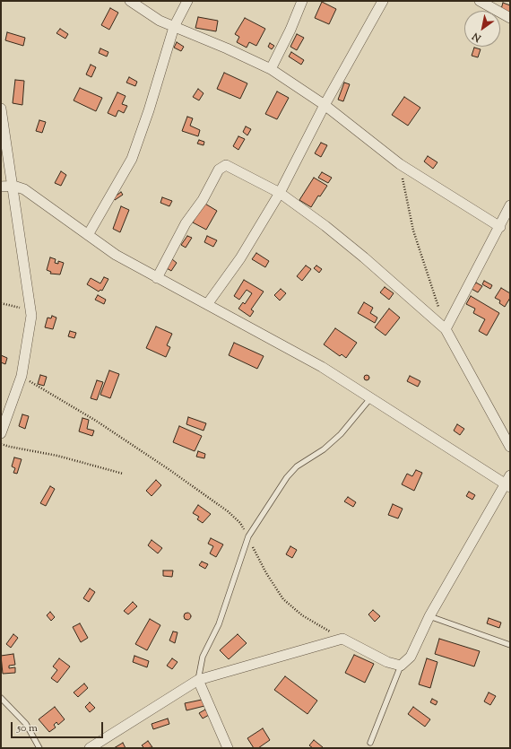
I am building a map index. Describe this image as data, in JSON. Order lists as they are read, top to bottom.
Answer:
{
  "scale_bar": "50 m",
  "north": "bottom left"
}
